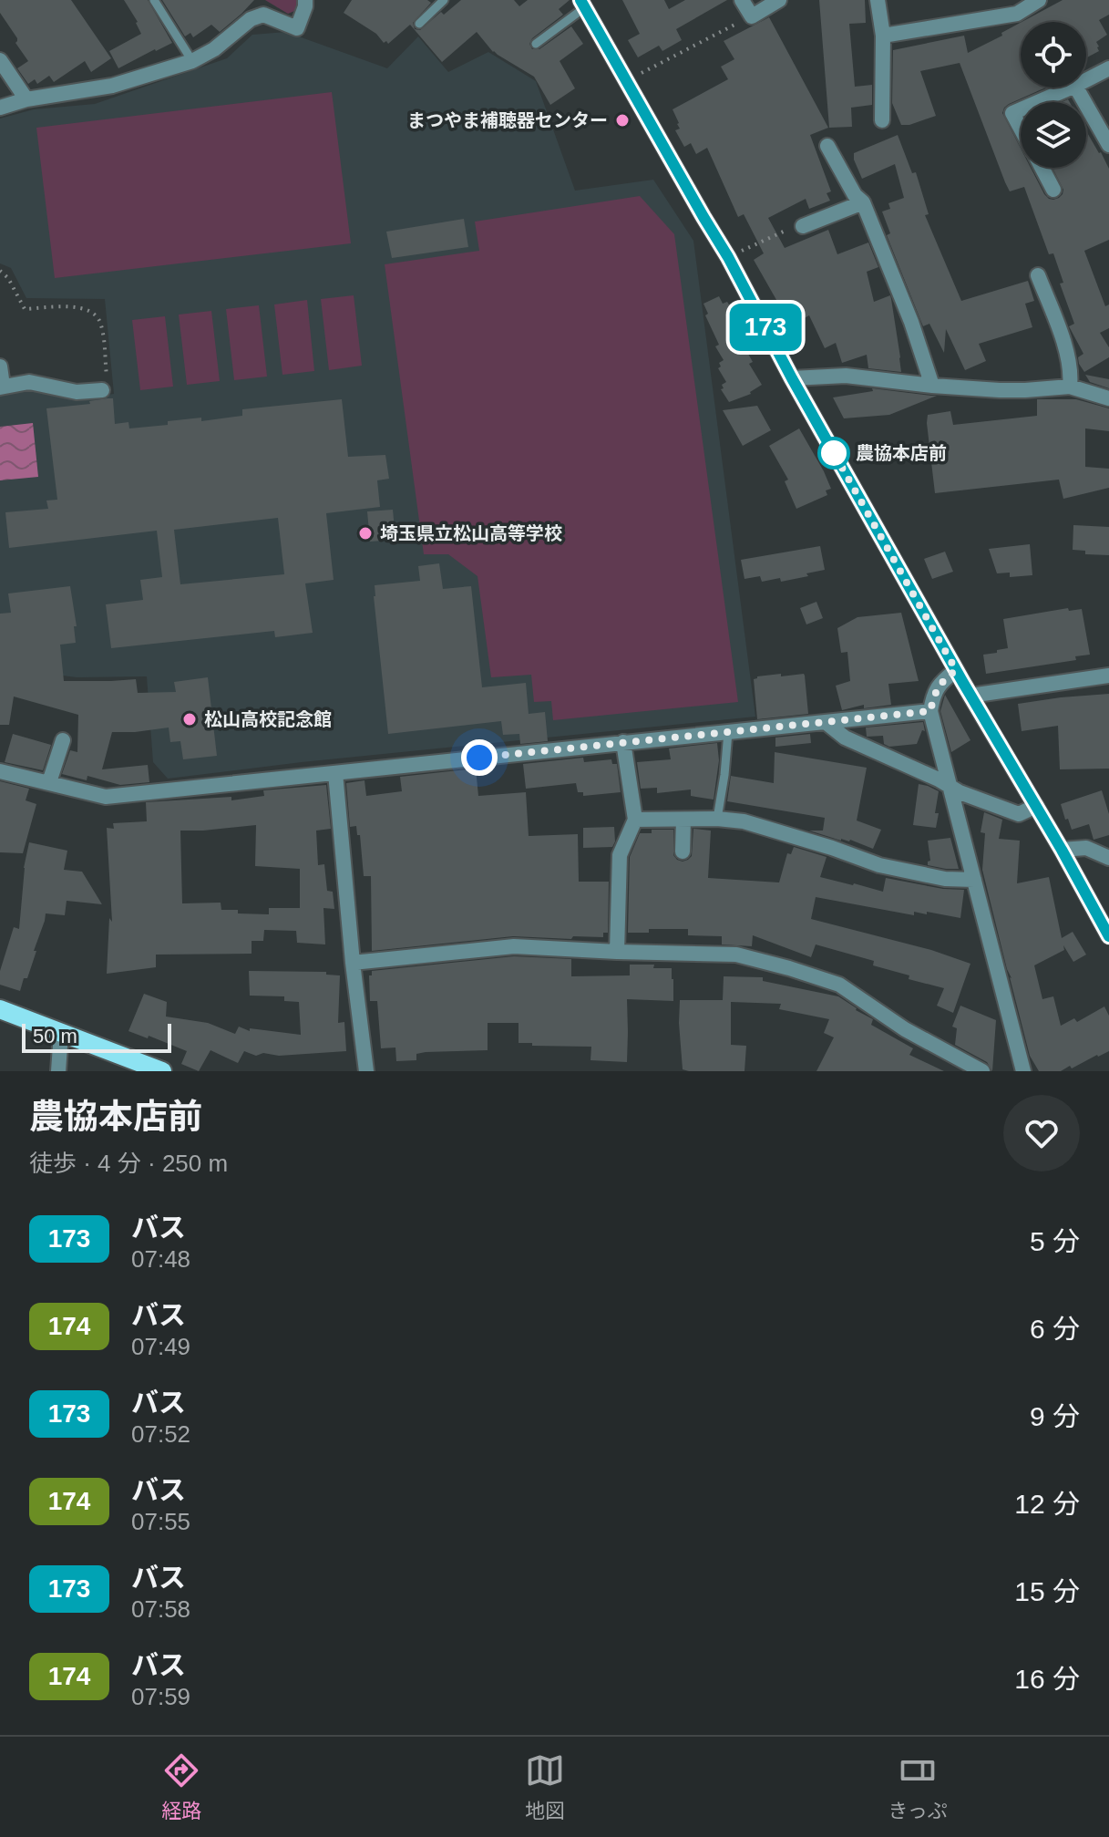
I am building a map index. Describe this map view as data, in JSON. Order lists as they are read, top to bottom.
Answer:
{
  "places": [
    "まつやま補聴器センター",
    "農協本店前",
    "埼玉県立松山高等学校",
    "松山高校記念館"
  ],
  "lines": ["bus line 173"],
  "scale_bar": "50 m",
  "page": {
    "on_map": "173",
    "scale": "50 m",
    "heading": ["農協本店前", "徒歩 · 4 分 · 250 m"],
    "list": [
      {
        "mark": "173",
        "name": "バス",
        "note": "07:48",
        "value": "5 分"
      },
      {
        "mark": "174",
        "name": "バス",
        "note": "07:49",
        "value": "6 分"
      },
      {
        "mark": "173",
        "name": "バス",
        "note": "07:52",
        "value": "9 分"
      },
      {
        "mark": "174",
        "name": "バス",
        "note": "07:55",
        "value": "12 分"
      },
      {
        "mark": "173",
        "name": "バス",
        "note": "07:58",
        "value": "15 分"
      },
      {
        "mark": "174",
        "name": "バス",
        "note": "07:59",
        "value": "16 分"
      }
    ],
    "tabs": ["経路", "地図", "きっぷ"]
  }
}
